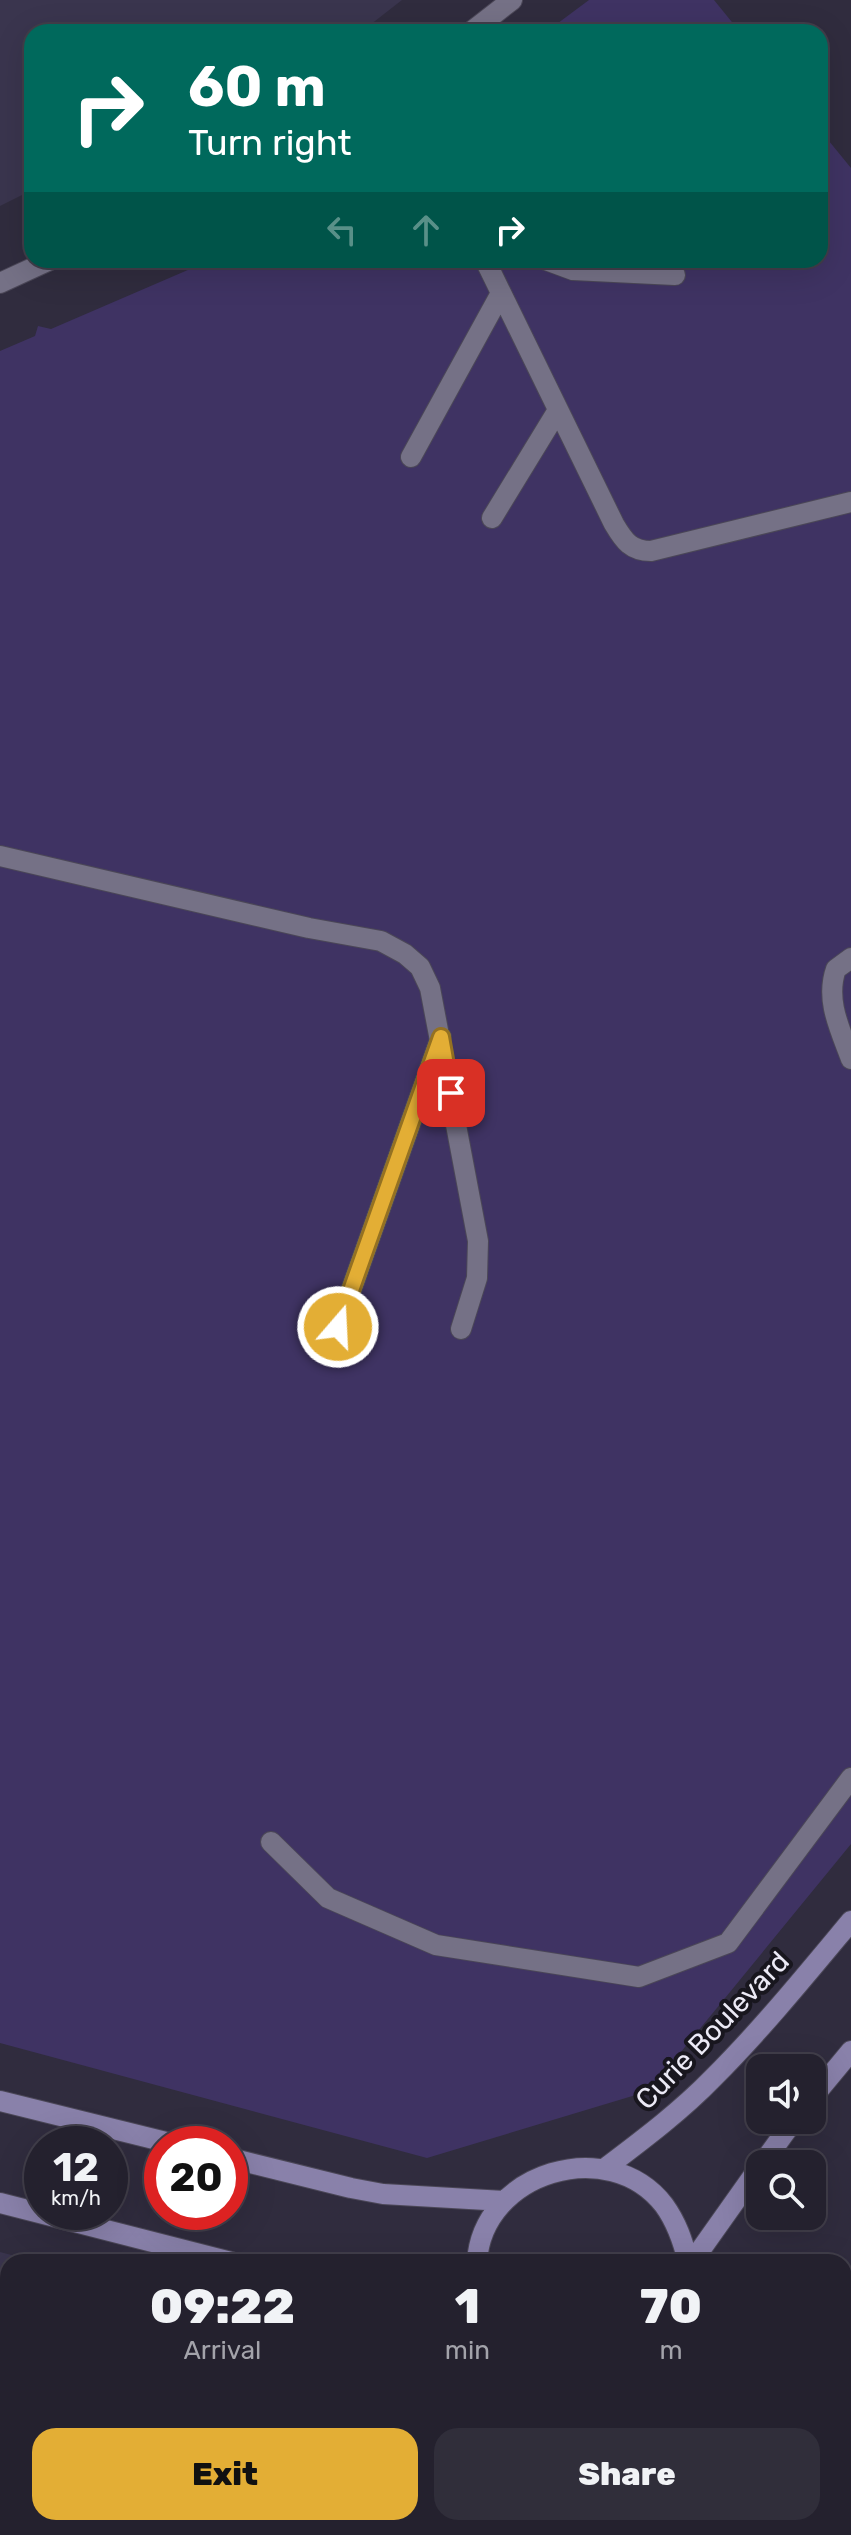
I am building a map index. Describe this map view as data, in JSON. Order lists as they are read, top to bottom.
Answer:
{
  "streets": {
    "street": ["Curie Boulevard"]
  },
  "page": {
    "turn": ["60 m", "Turn right"],
    "speed": "12 km/h",
    "limit": "20",
    "eta": [
      "09:22",
      "Arrival",
      "1",
      "min",
      "70",
      "m"
    ],
    "buttons": ["Exit", "Share"]
  }
}
